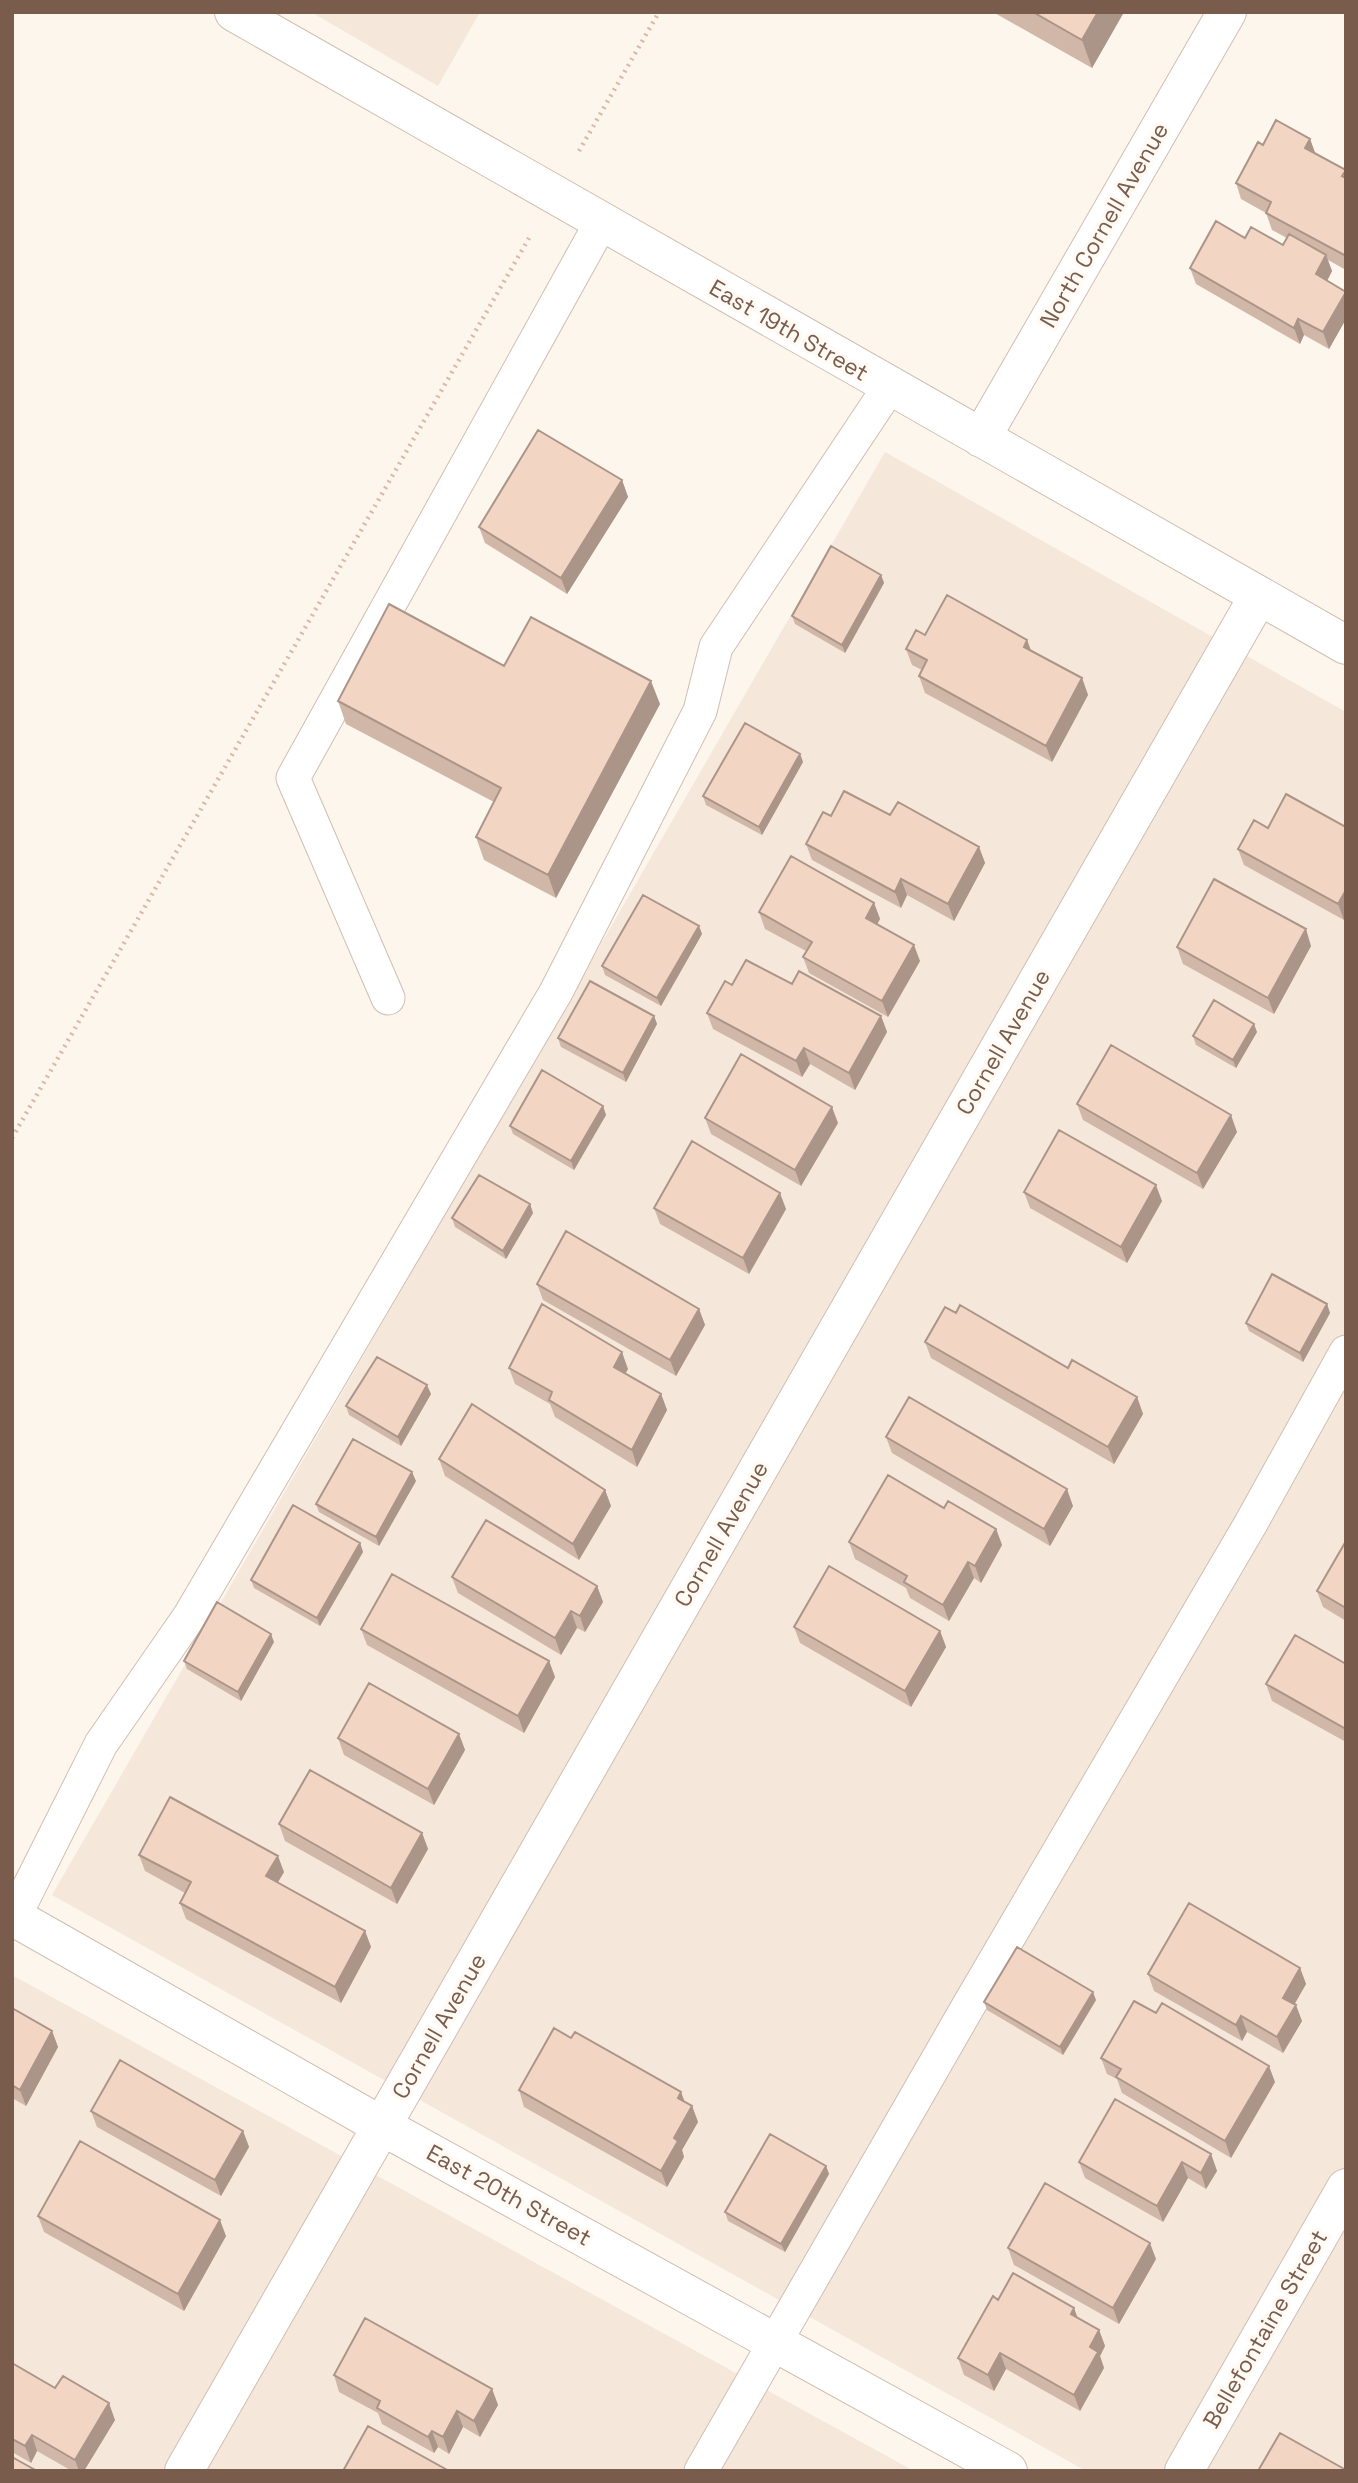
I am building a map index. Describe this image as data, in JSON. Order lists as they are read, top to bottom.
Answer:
{
  "streets": {
    "street": [
      "North Cornell Avenue",
      "East 19th Street",
      "Cornell Avenue",
      "East 20th Street",
      "Bellefontaine Street"
    ]
  },
  "crossings": [
    ["North Cornell Avenue", "East 19th Street"],
    ["East 19th Street", "Cornell Avenue"],
    ["Cornell Avenue", "East 20th Street"]
  ]
}
